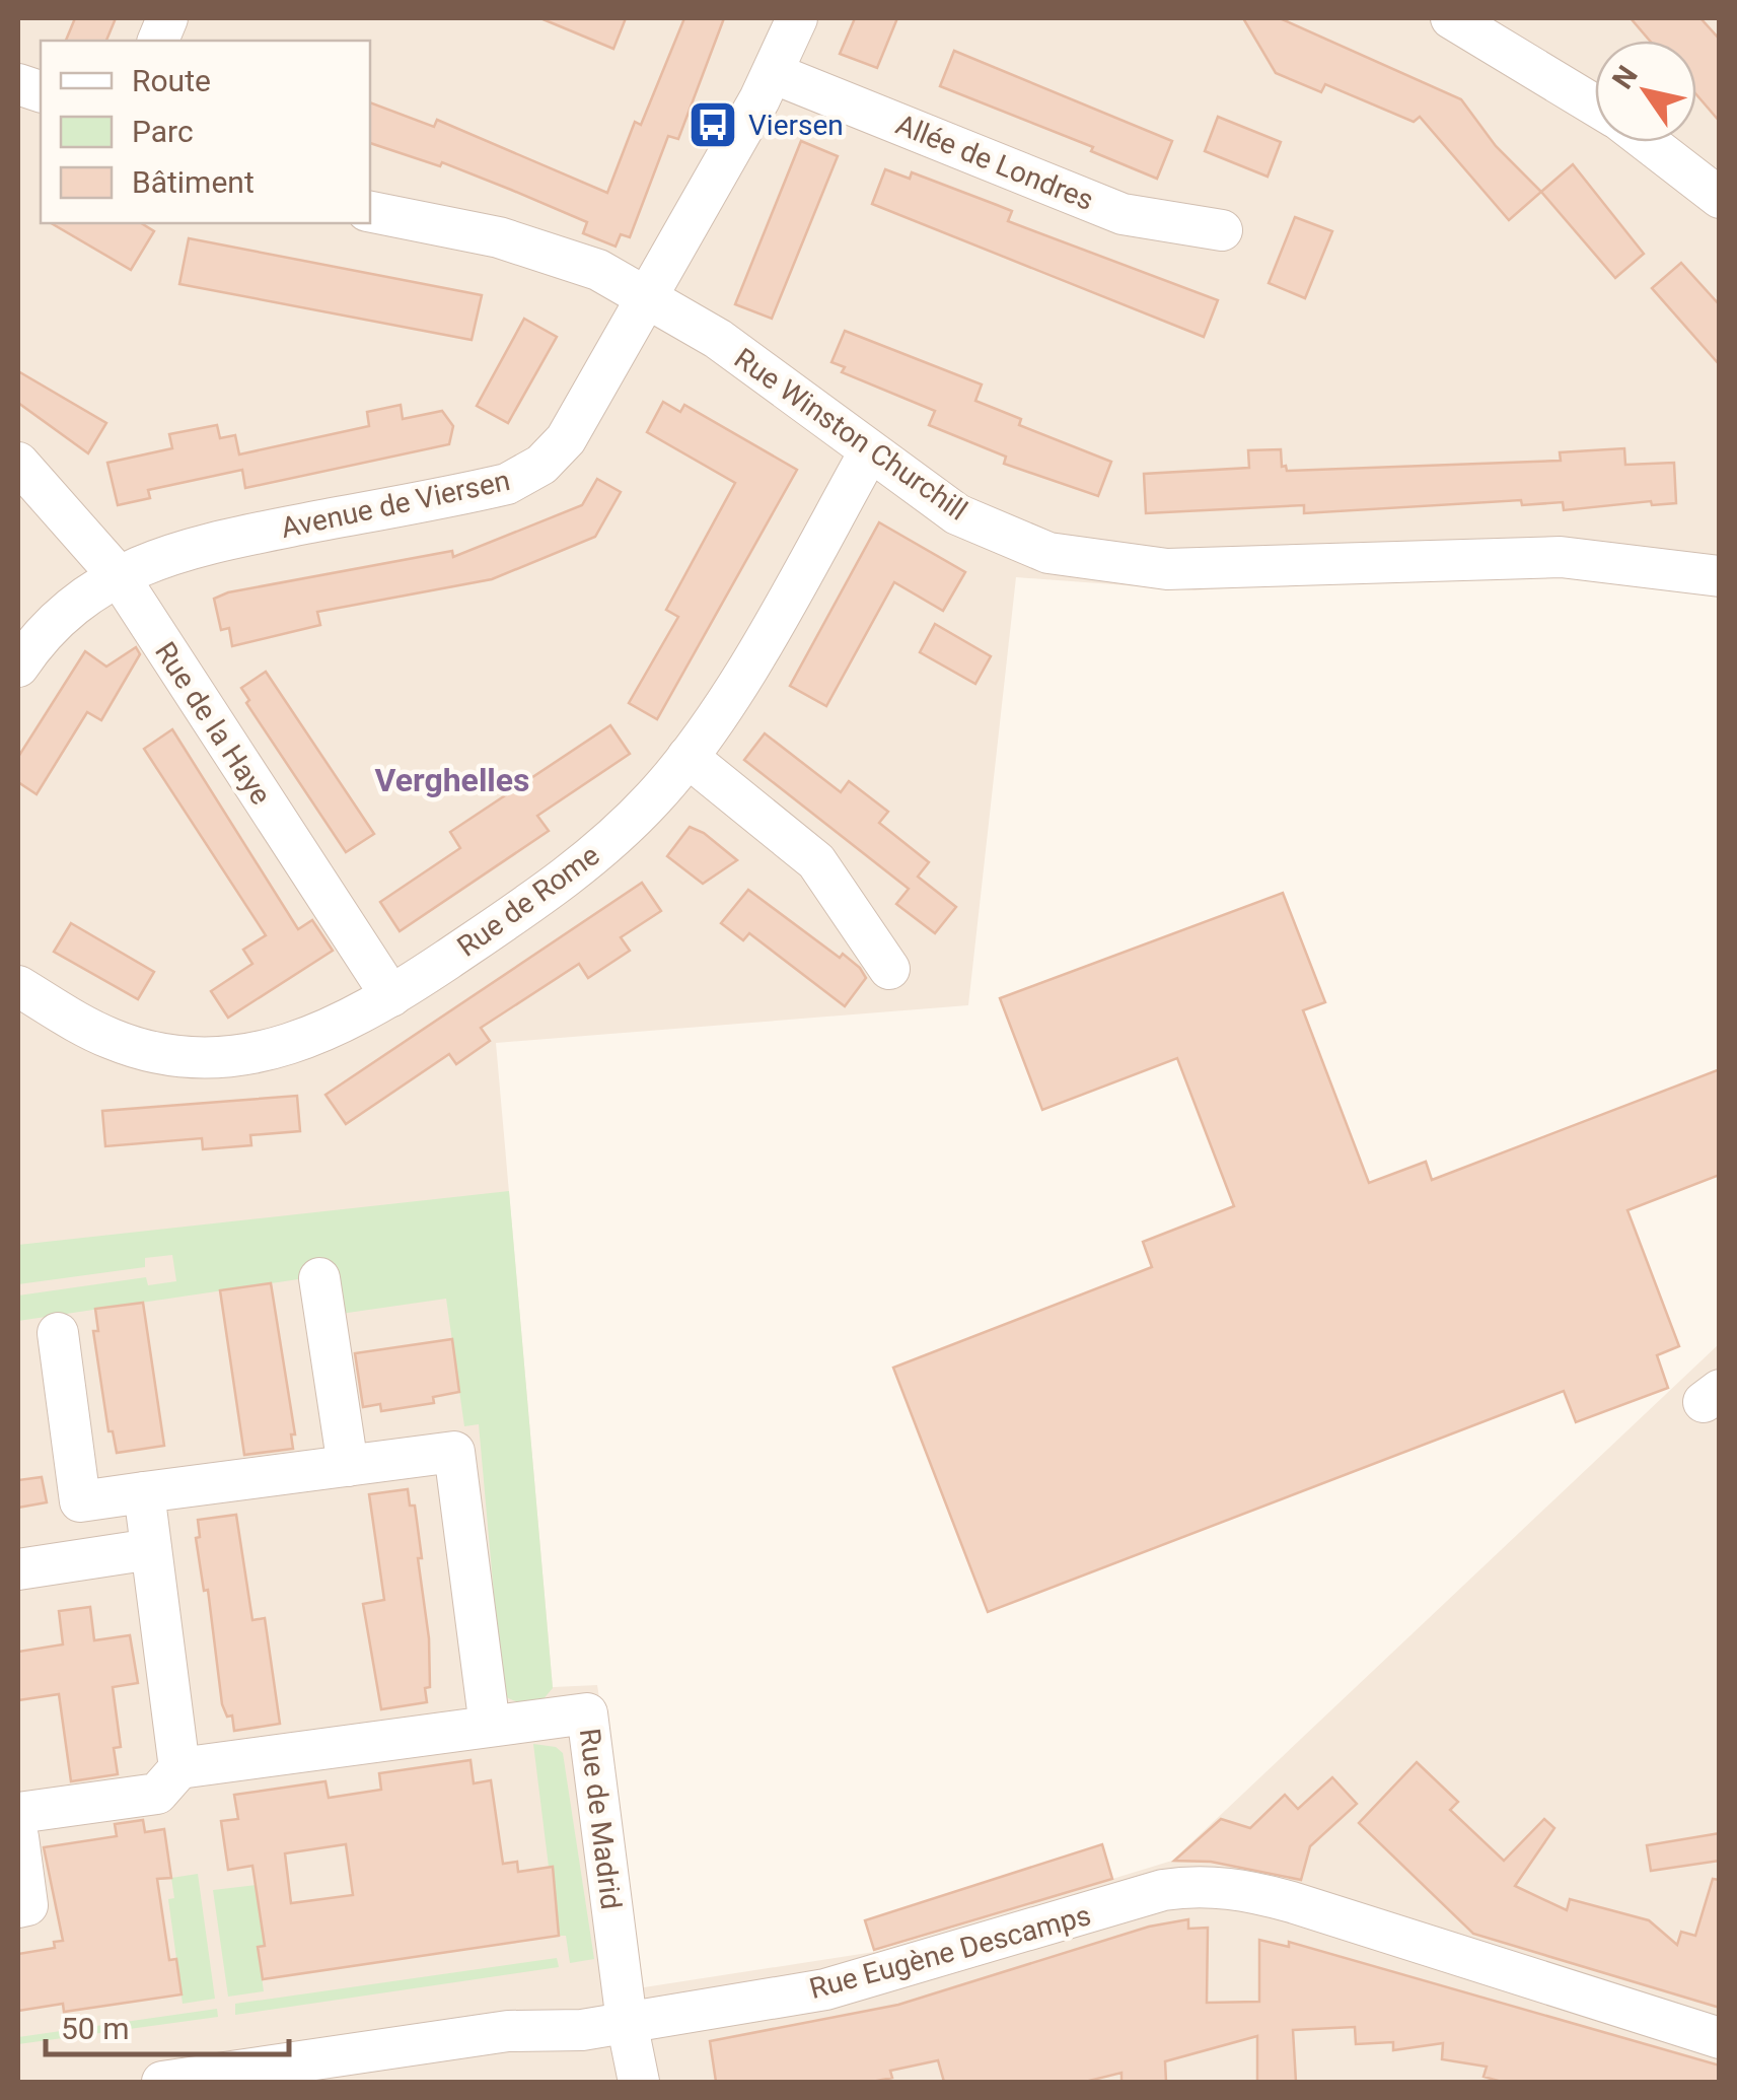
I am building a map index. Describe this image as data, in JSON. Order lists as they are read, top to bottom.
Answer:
{
  "streets": {
    "street": [
      "Allée de Londres",
      "Rue Winston Churchill",
      "Avenue de Viersen",
      "Rue de la Haye",
      "Rue de Rome",
      "Rue de Madrid",
      "Rue Eugène Descamps"
    ]
  },
  "crossings": [
    ["Allée de Londres", "Avenue de Viersen"],
    ["Rue Winston Churchill", "Avenue de Viersen"],
    ["Rue Winston Churchill", "Rue de Rome"],
    ["Avenue de Viersen", "Rue de la Haye"],
    ["Rue de la Haye", "Rue de Rome"],
    ["Rue de Madrid", "Rue Eugène Descamps"]
  ],
  "districts": ["Verghelles"],
  "places": {
    "bus stop": ["Viersen"]
  },
  "legend": ["Route", "Parc", "Bâtiment"],
  "scale_bar": "50 m",
  "north": "top left"
}
